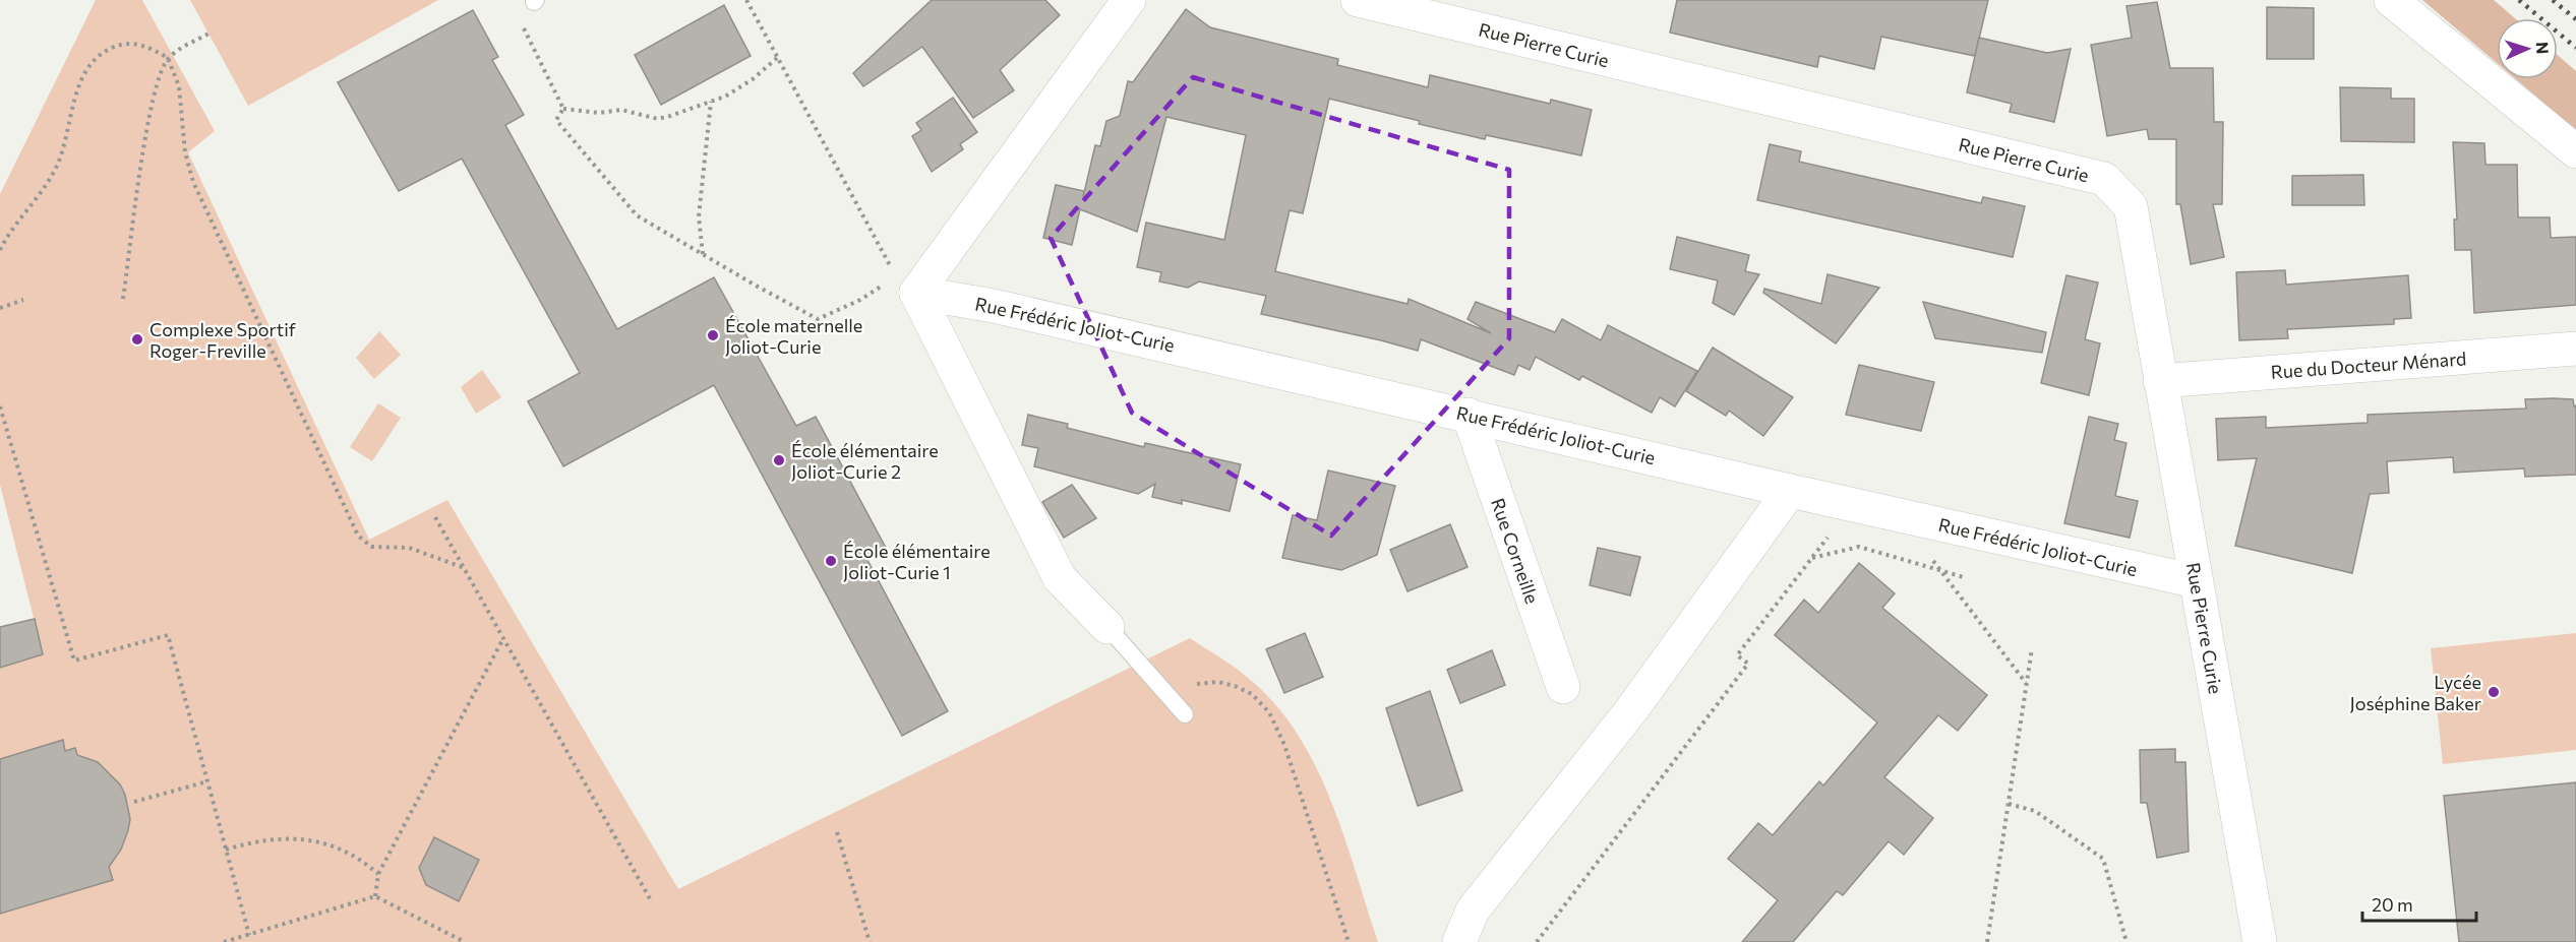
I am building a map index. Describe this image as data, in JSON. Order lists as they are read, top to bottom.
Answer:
{
  "streets": {
    "street": [
      "Rue Pierre Curie",
      "Rue Frédéric Joliot-Curie",
      "Rue du Docteur Ménard",
      "Rue Corneille"
    ]
  },
  "crossings": [
    ["Rue Pierre Curie", "Rue Frédéric Joliot-Curie"],
    ["Rue Pierre Curie", "Rue du Docteur Ménard"],
    ["Rue Frédéric Joliot-Curie", "Rue Corneille"]
  ],
  "places": [
    "École maternelle Joliot-Curie",
    "Complexe Sportif Roger-Freville",
    "École élémentaire Joliot-Curie 2",
    "École élémentaire Joliot-Curie 1",
    "Lycée Joséphine Baker"
  ],
  "scale_bar": "20 m",
  "north": "right"
}
